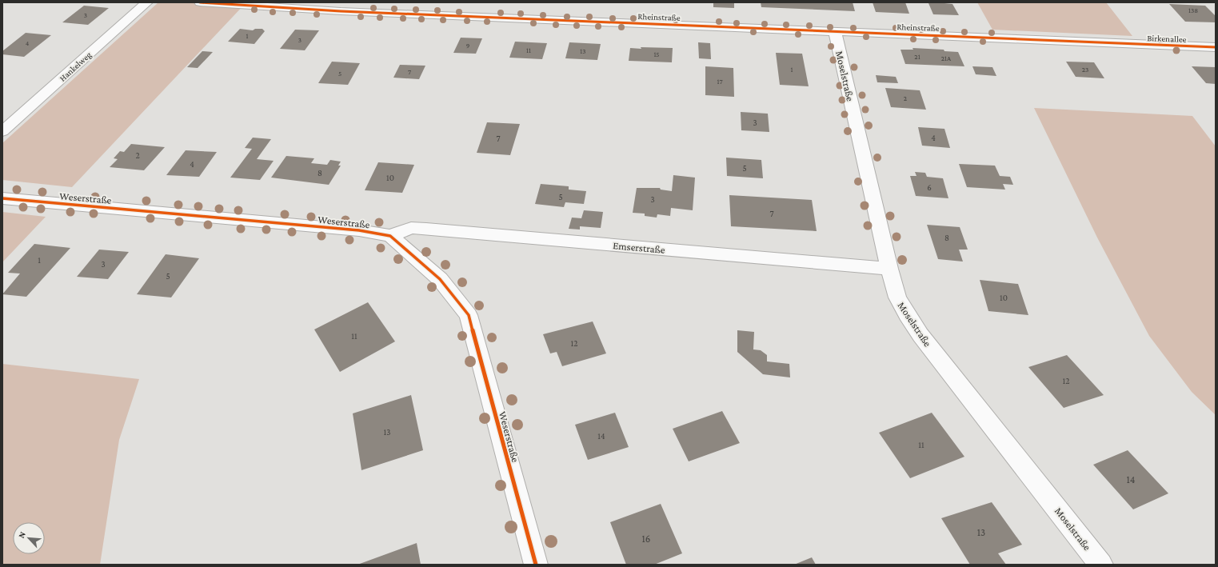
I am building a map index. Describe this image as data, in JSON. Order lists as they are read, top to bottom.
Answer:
{
  "streets": {
    "street": [
      "Rheinstraße",
      "Birkenallee",
      "Hankelweg",
      "Moselstraße",
      "Weserstraße",
      "Emserstraße"
    ]
  },
  "crossings": [
    ["Rheinstraße", "Birkenallee"],
    ["Rheinstraße", "Moselstraße"],
    ["Moselstraße", "Emserstraße"],
    ["Weserstraße", "Emserstraße"]
  ],
  "house_numbers": [
    "138",
    "3",
    "1",
    "3",
    "4",
    "9",
    "11",
    "13",
    "15",
    "21",
    "21A",
    "1",
    "23",
    "7",
    "5",
    "17",
    "2",
    "3",
    "4",
    "7",
    "2",
    "4",
    "5",
    "8",
    "10",
    "6",
    "5",
    "3",
    "7",
    "8",
    "1",
    "3",
    "5",
    "10",
    "11",
    "12",
    "12",
    "13",
    "14",
    "11",
    "14",
    "13",
    "16"
  ],
  "north": "top left"
}
